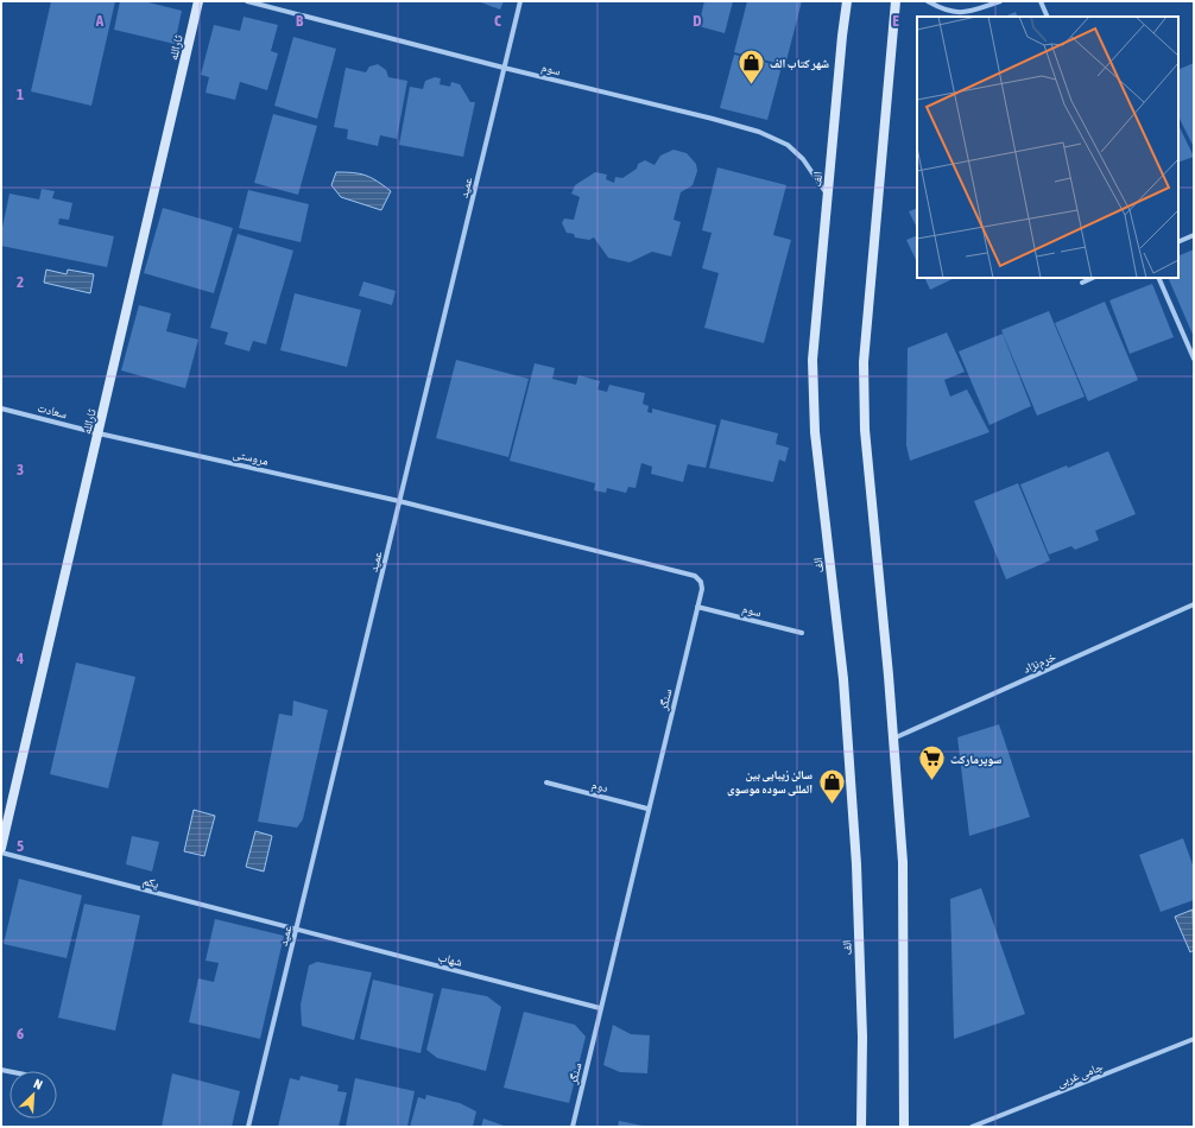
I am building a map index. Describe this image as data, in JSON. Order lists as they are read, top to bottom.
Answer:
{
  "streets": {
    "main road": ["ثارالله", "الف"],
    "street": [
      "سوم",
      "عمید",
      "سعادت",
      "مروستی",
      "خرم‌نژاد",
      "سنگر",
      "دوم",
      "یکم",
      "شهاب",
      "جامی غربی"
    ]
  },
  "crossings": [
    ["ثارالله", "سعادت"],
    ["ثارالله", "مروستی"],
    ["سوم", "الف"],
    ["سوم", "عمید"],
    ["سوم", "سنگر"],
    ["عمید", "مروستی"],
    ["عمید", "سنگر"],
    ["عمید", "یکم"],
    ["عمید", "شهاب"],
    ["سعادت", "مروستی"],
    ["مروستی", "سنگر"],
    ["سنگر", "دوم"],
    ["سنگر", "شهاب"],
    ["یکم", "شهاب"]
  ],
  "places": {
    "shop": ["شهر کتاب الف", "سالن زیبایی بین المللی سوده موسوی"],
    "supermarket": ["سوپرمارکت"]
  },
  "north": "top right",
  "grid": {
    "columns": [
      "A",
      "B",
      "C",
      "D",
      "E"
    ],
    "rows": [
      "1",
      "2",
      "3",
      "4",
      "5",
      "6"
    ]
  }
}
